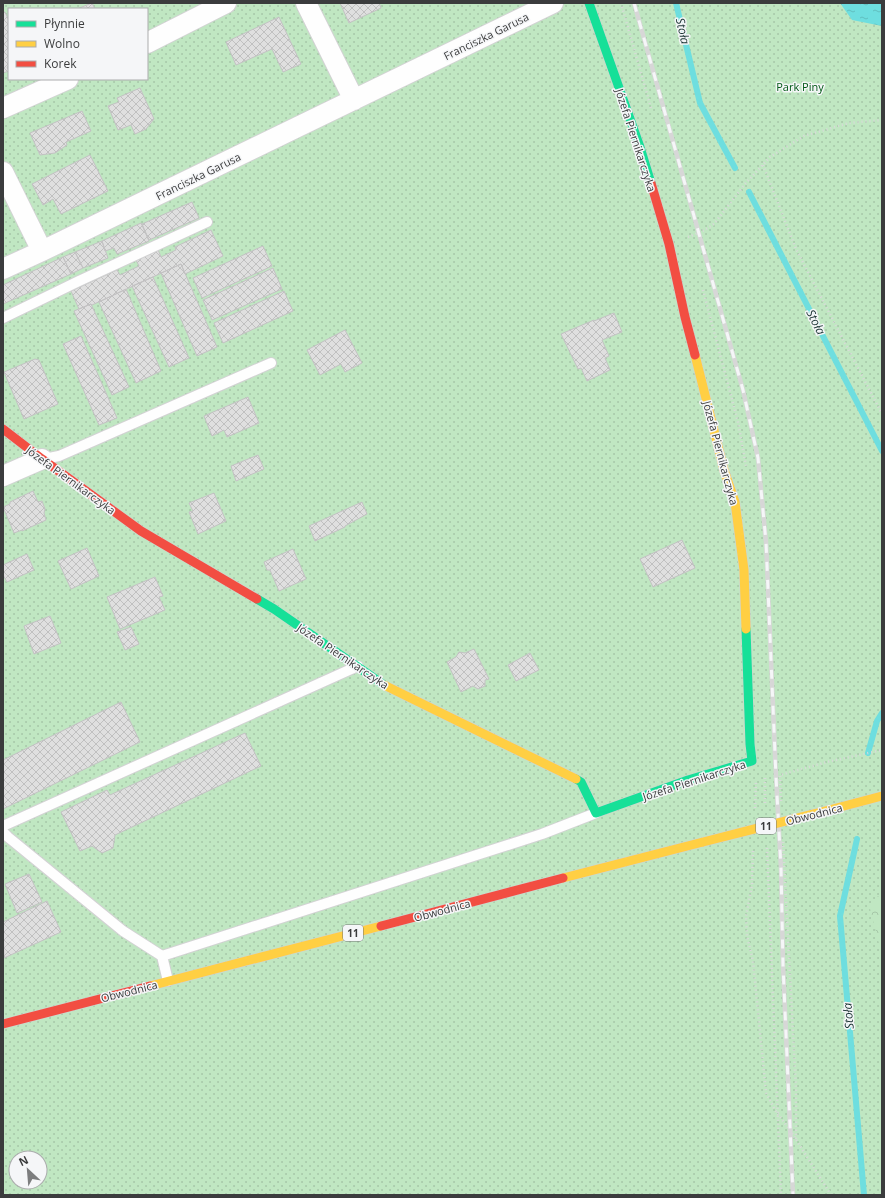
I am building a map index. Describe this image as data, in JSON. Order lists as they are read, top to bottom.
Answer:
{
  "streets": {
    "main road": ["Józefa Piernikarczyka", "Obwodnica", "11"],
    "street": ["Franciszka Garusa"]
  },
  "water": ["Stoła"],
  "parks": ["Park Piny"],
  "legend": ["Płynnie", "Wolno", "Korek"],
  "north": "top left"
}
